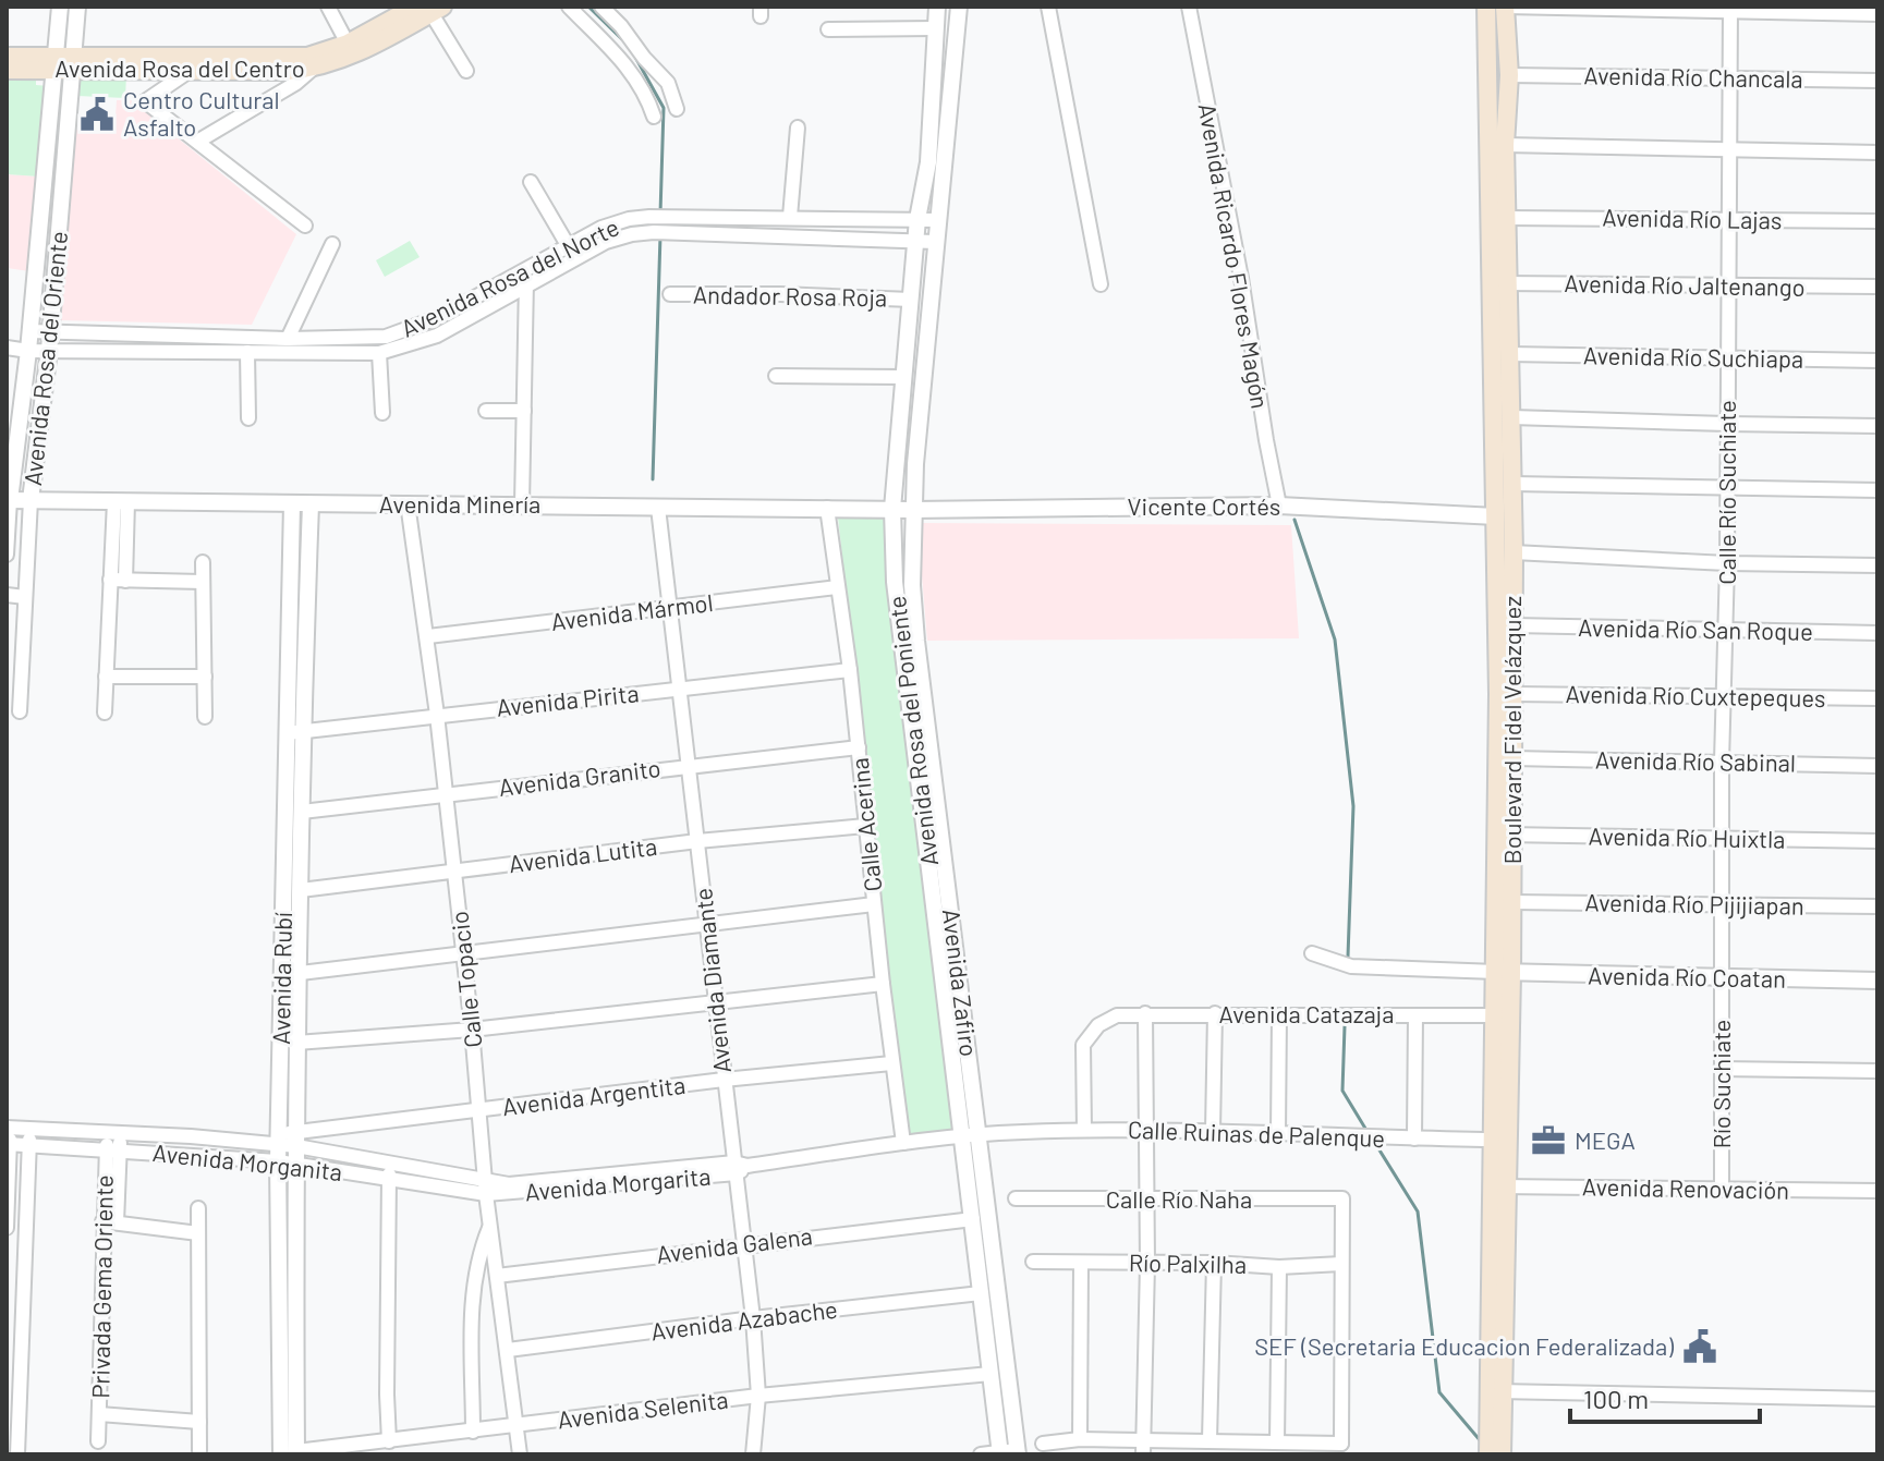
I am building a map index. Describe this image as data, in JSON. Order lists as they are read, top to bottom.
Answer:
{
  "streets": {
    "main road": ["Avenida Rosa del Centro", "Boulevard Fidel Velázquez"],
    "street": [
      "Avenida Río Chancala",
      "Avenida Río Lajas",
      "Avenida Ricardo Flores Magón",
      "Avenida Rosa del Norte",
      "Avenida Río Jaltenango",
      "Andador Rosa Roja",
      "Avenida Río Suchiapa",
      "Avenida Rosa del Oriente",
      "Calle Río Suchiate",
      "Avenida Minería",
      "Vicente Cortés",
      "Avenida Mármol",
      "Avenida Río San Roque",
      "Avenida Río Cuxtepeques",
      "Avenida Pirita",
      "Avenida Rosa del Poniente",
      "Avenida Río Sabinal",
      "Avenida Granito",
      "Calle Acerina",
      "Avenida Río Huixtla",
      "Avenida Lutita",
      "Avenida Río Pijijiapan",
      "Avenida Río Coatan",
      "Avenida Rubí",
      "Calle Topacio",
      "Avenida Diamante",
      "Avenida Zafiro",
      "Avenida Catazaja",
      "Río Suchiate",
      "Avenida Argentita",
      "Calle Ruinas de Palenque",
      "Avenida Morganita",
      "Avenida Morgarita",
      "Avenida Renovación",
      "Calle Río Naha",
      "Avenida Galena",
      "Río Palxilha",
      "Privada Gema Oriente",
      "Avenida Azabache",
      "Avenida Selenita"
    ]
  },
  "crossings": [
    ["Avenida Rosa del Centro", "Avenida Rosa del Oriente"],
    ["Avenida Río Chancala", "Calle Río Suchiate"],
    ["Avenida Río Chancala", "Boulevard Fidel Velázquez"],
    ["Avenida Río Lajas", "Calle Río Suchiate"],
    ["Avenida Río Lajas", "Boulevard Fidel Velázquez"],
    ["Avenida Ricardo Flores Magón", "Vicente Cortés"],
    ["Avenida Rosa del Norte", "Avenida Rosa del Oriente"],
    ["Avenida Rosa del Norte", "Avenida Rosa del Poniente"],
    ["Avenida Río Jaltenango", "Calle Río Suchiate"],
    ["Avenida Río Jaltenango", "Boulevard Fidel Velázquez"],
    ["Andador Rosa Roja", "Avenida Rosa del Poniente"],
    ["Avenida Río Suchiapa", "Calle Río Suchiate"],
    ["Avenida Río Suchiapa", "Boulevard Fidel Velázquez"],
    ["Avenida Rosa del Oriente", "Avenida Minería"],
    ["Calle Río Suchiate", "Avenida Río San Roque"],
    ["Calle Río Suchiate", "Avenida Río Cuxtepeques"],
    ["Calle Río Suchiate", "Avenida Río Sabinal"],
    ["Calle Río Suchiate", "Avenida Río Huixtla"],
    ["Calle Río Suchiate", "Avenida Río Pijijiapan"],
    ["Calle Río Suchiate", "Avenida Río Coatan"],
    ["Calle Río Suchiate", "Río Suchiate"],
    ["Avenida Minería", "Vicente Cortés"],
    ["Avenida Minería", "Avenida Rosa del Poniente"],
    ["Avenida Minería", "Calle Acerina"],
    ["Avenida Minería", "Avenida Rubí"],
    ["Avenida Minería", "Calle Topacio"],
    ["Avenida Minería", "Avenida Diamante"],
    ["Avenida Minería", "Avenida Zafiro"],
    ["Vicente Cortés", "Boulevard Fidel Velázquez"],
    ["Vicente Cortés", "Avenida Zafiro"],
    ["Avenida Mármol", "Calle Acerina"],
    ["Avenida Mármol", "Calle Topacio"],
    ["Avenida Mármol", "Avenida Diamante"],
    ["Avenida Río San Roque", "Boulevard Fidel Velázquez"],
    ["Avenida Río Cuxtepeques", "Boulevard Fidel Velázquez"],
    ["Avenida Pirita", "Calle Acerina"],
    ["Avenida Pirita", "Avenida Rubí"],
    ["Avenida Pirita", "Calle Topacio"],
    ["Avenida Pirita", "Avenida Diamante"],
    ["Boulevard Fidel Velázquez", "Avenida Río Sabinal"],
    ["Boulevard Fidel Velázquez", "Avenida Río Huixtla"],
    ["Boulevard Fidel Velázquez", "Avenida Río Pijijiapan"],
    ["Boulevard Fidel Velázquez", "Avenida Río Coatan"],
    ["Boulevard Fidel Velázquez", "Avenida Catazaja"],
    ["Boulevard Fidel Velázquez", "Calle Ruinas de Palenque"],
    ["Boulevard Fidel Velázquez", "Avenida Renovación"],
    ["Avenida Rosa del Poniente", "Avenida Zafiro"],
    ["Avenida Granito", "Calle Acerina"],
    ["Avenida Granito", "Avenida Rubí"],
    ["Avenida Granito", "Calle Topacio"],
    ["Avenida Granito", "Avenida Diamante"],
    ["Calle Acerina", "Avenida Lutita"],
    ["Calle Acerina", "Avenida Argentita"],
    ["Calle Acerina", "Avenida Morgarita"],
    ["Avenida Lutita", "Avenida Rubí"],
    ["Avenida Lutita", "Calle Topacio"],
    ["Avenida Lutita", "Avenida Diamante"],
    ["Avenida Río Coatan", "Río Suchiate"],
    ["Avenida Rubí", "Avenida Argentita"],
    ["Avenida Rubí", "Avenida Morganita"],
    ["Avenida Rubí", "Avenida Selenita"],
    ["Calle Topacio", "Avenida Argentita"],
    ["Calle Topacio", "Avenida Morganita"],
    ["Calle Topacio", "Avenida Morgarita"],
    ["Calle Topacio", "Avenida Galena"],
    ["Calle Topacio", "Avenida Azabache"],
    ["Calle Topacio", "Avenida Selenita"],
    ["Avenida Diamante", "Avenida Argentita"],
    ["Avenida Diamante", "Avenida Morgarita"],
    ["Avenida Diamante", "Avenida Galena"],
    ["Avenida Diamante", "Avenida Azabache"],
    ["Avenida Diamante", "Avenida Selenita"],
    ["Avenida Zafiro", "Calle Ruinas de Palenque"],
    ["Avenida Zafiro", "Avenida Morgarita"],
    ["Avenida Catazaja", "Calle Ruinas de Palenque"],
    ["Río Suchiate", "Avenida Renovación"],
    ["Avenida Argentita", "Avenida Morganita"],
    ["Calle Ruinas de Palenque", "Avenida Morgarita"],
    ["Avenida Morganita", "Avenida Morgarita"],
    ["Avenida Morganita", "Privada Gema Oriente"],
    ["Calle Río Naha", "Río Palxilha"]
  ],
  "places": {
    "public building": ["Centro Cultural Asfalto", "SEF (Secretaria Educacion Federalizada)"],
    "office": ["MEGA"]
  },
  "scale_bar": "100 m"
}
